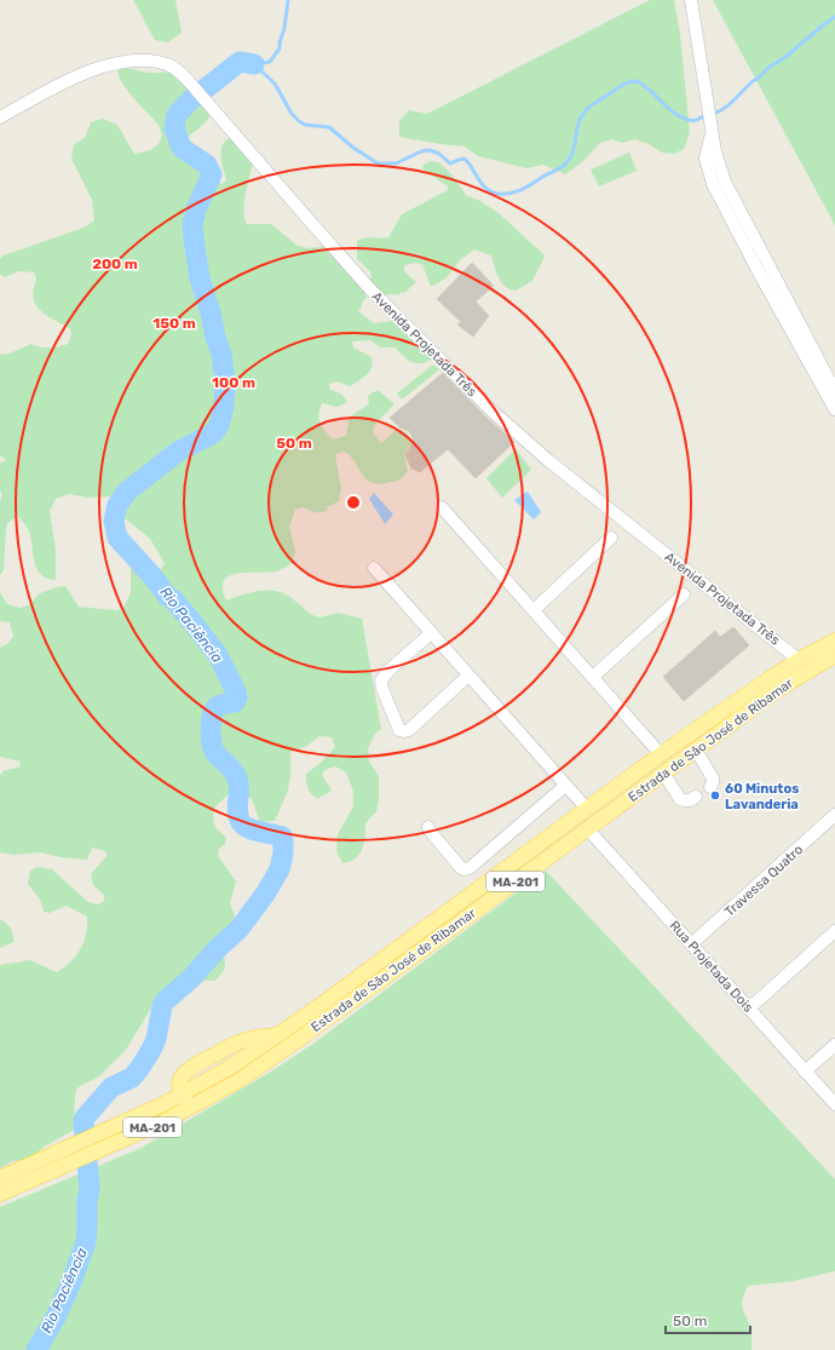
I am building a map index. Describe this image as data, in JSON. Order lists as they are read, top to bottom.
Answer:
{
  "streets": {
    "main road": ["Estrada de São José de Ribamar", "MA-201"],
    "street": ["Avenida Projetada Três", "Travessa Quatro", "Rua Projetada Dois"]
  },
  "crossings": [
    ["Avenida Projetada Três", "Estrada de São José de Ribamar"],
    ["Estrada de São José de Ribamar", "MA-201"],
    ["Estrada de São José de Ribamar", "Rua Projetada Dois"],
    ["Travessa Quatro", "Rua Projetada Dois"]
  ],
  "water": ["Rio Paciência"],
  "places": ["60 Minutos Lavanderia"],
  "scale_bar": "50 m",
  "rings": [
    "200 m",
    "150 m",
    "100 m",
    "50 m"
  ]
}
